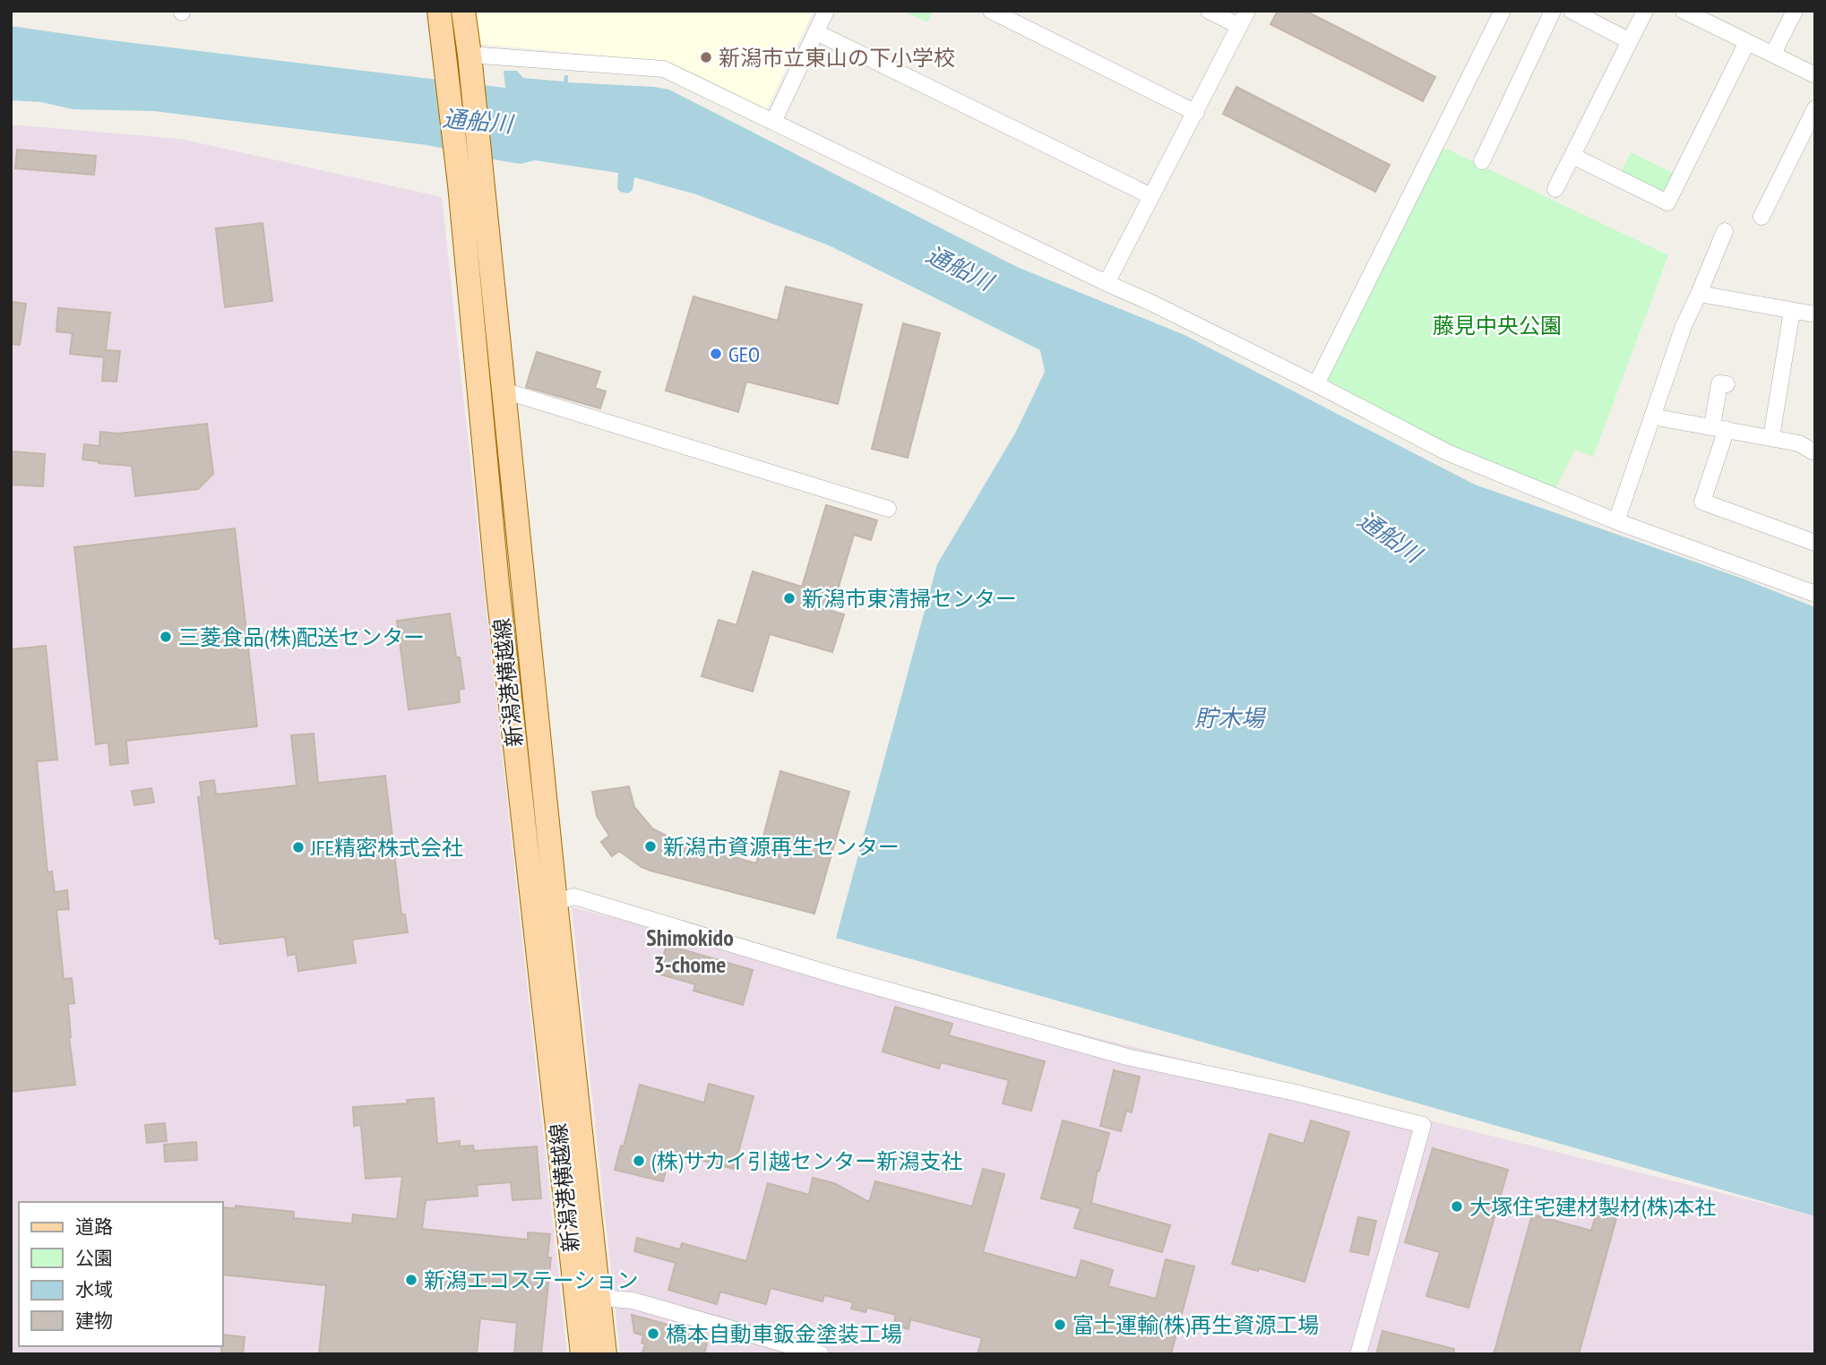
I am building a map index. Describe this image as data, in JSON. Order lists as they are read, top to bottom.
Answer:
{
  "streets": {
    "main road": ["新潟港横越線"]
  },
  "districts": ["Shimokido 3-chome"],
  "water": ["通船川", "貯木場"],
  "parks": ["藤見中央公園"],
  "places": [
    "新潟市立東山の下小学校",
    "GEO",
    "新潟市東清掃センター",
    "三菱食品(株)配送センター",
    "新潟市資源再生センター",
    "JFE精密株式会社",
    "(株)サカイ引越センター新潟支社",
    "大塚住宅建材製材(株)本社",
    "新潟エコステーション",
    "富士運輸(株)再生資源工場",
    "橋本自動車鈑金塗装工場"
  ],
  "legend": [
    "道路",
    "公園",
    "水域",
    "建物"
  ]
}
